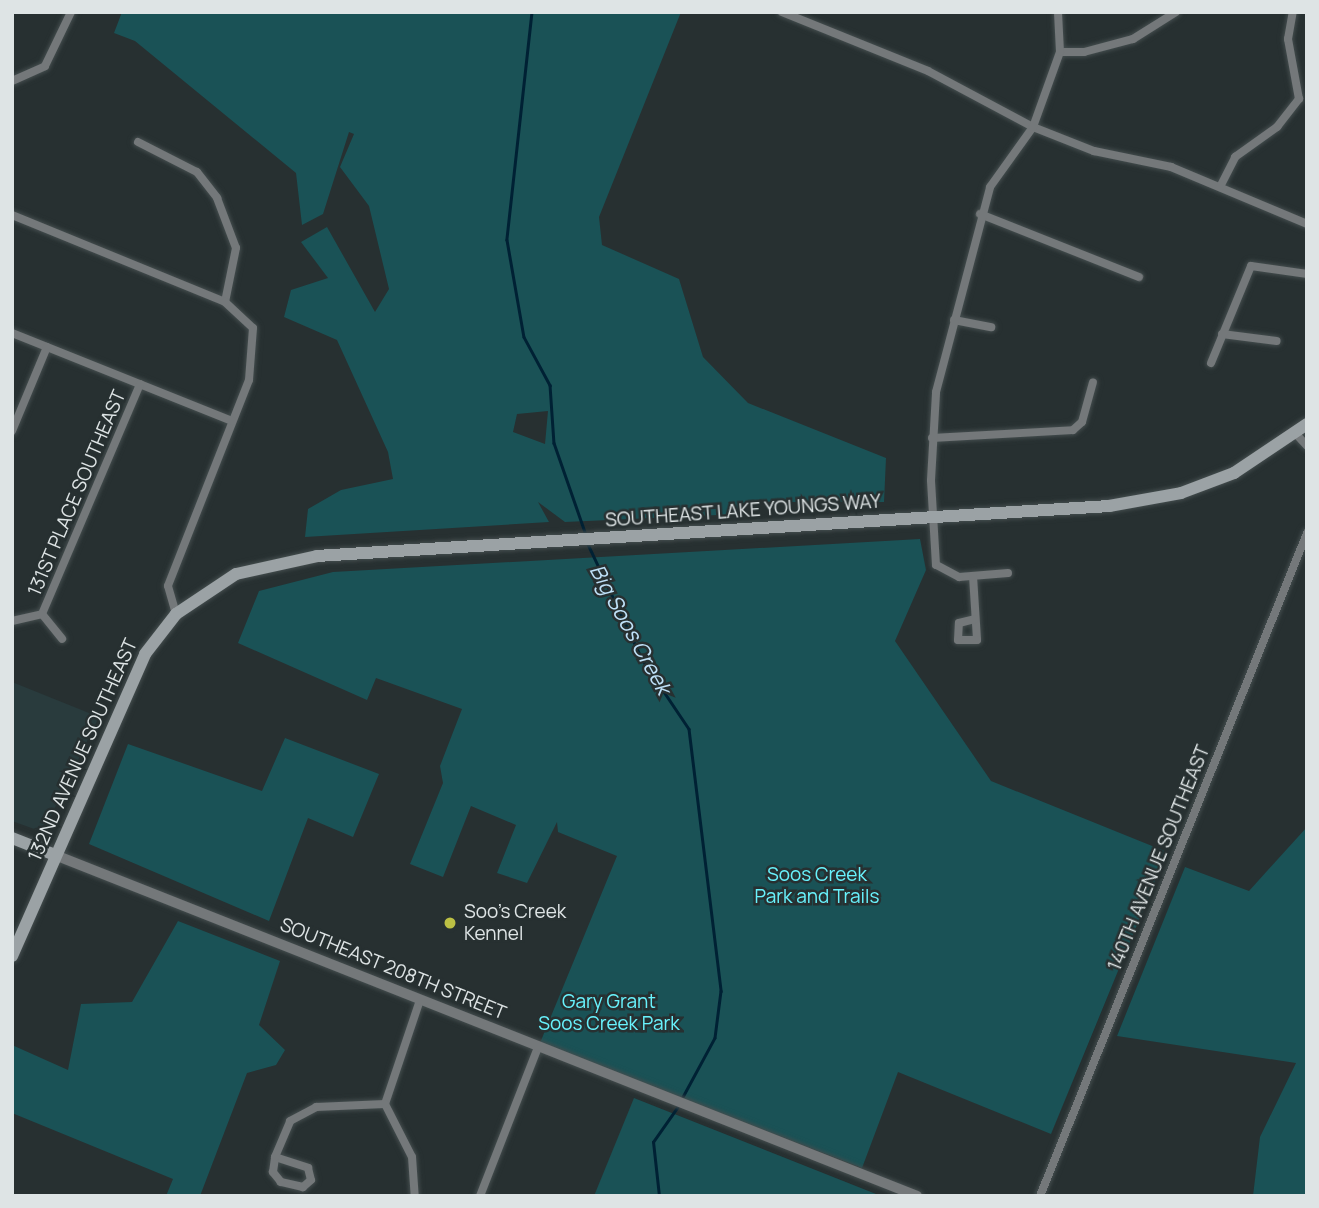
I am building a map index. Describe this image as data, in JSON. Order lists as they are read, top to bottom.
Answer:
{
  "streets": {
    "main road": ["SOUTHEAST LAKE YOUNGS WAY", "132ND AVENUE SOUTHEAST", "SOUTHEAST 208TH STREET"],
    "street": ["131ST PLACE SOUTHEAST", "140TH AVENUE SOUTHEAST"]
  },
  "crossings": [
    ["SOUTHEAST LAKE YOUNGS WAY", "132ND AVENUE SOUTHEAST"],
    ["132ND AVENUE SOUTHEAST", "SOUTHEAST 208TH STREET"]
  ],
  "water": ["Big Soos Creek"],
  "parks": ["Soos Creek Park and Trails", "Gary Grant Soos Creek Park"],
  "places": ["Soo's Creek Kennel"]
}
